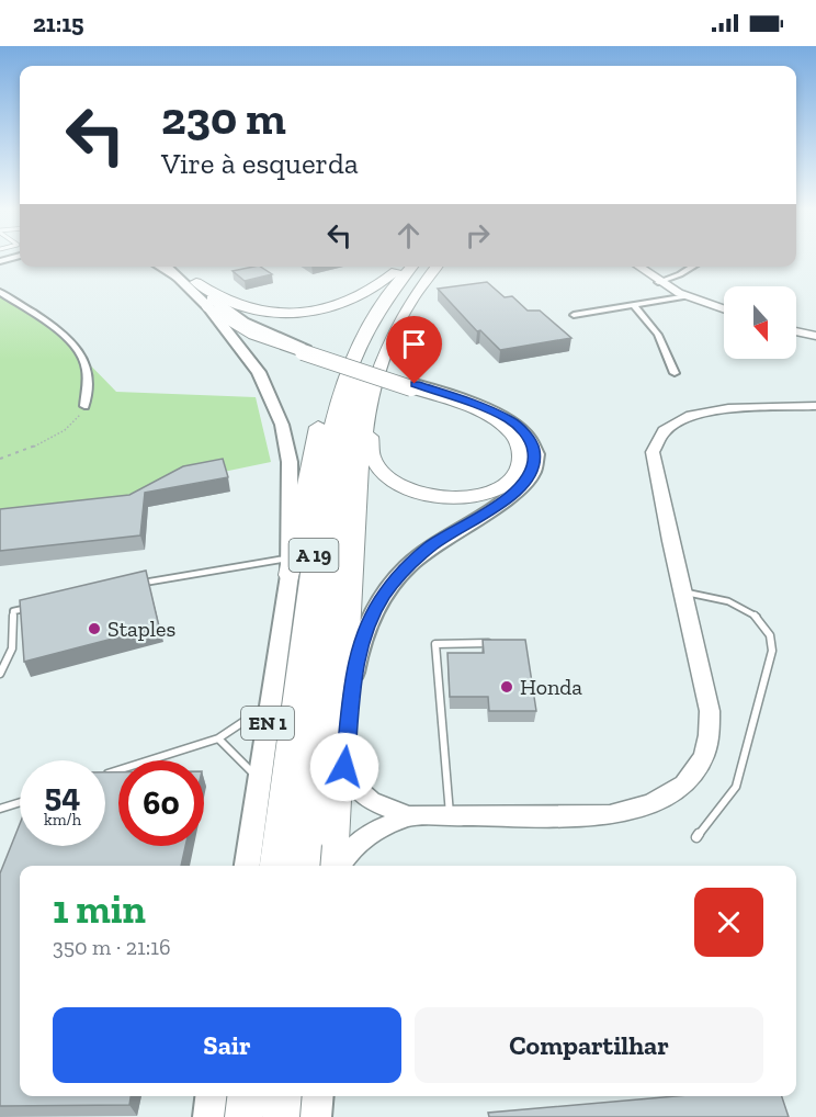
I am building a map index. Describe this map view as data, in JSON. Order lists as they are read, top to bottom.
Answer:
{
  "streets": {
    "highway": ["A 19"],
    "main road": ["EN 1"]
  },
  "places": ["Staples", "Honda"],
  "north": "bottom",
  "page": {
    "status": "21:15",
    "turn": ["230 m", "Vire à esquerda"],
    "speed": "54 km/h",
    "limit": "60",
    "heading": ["1 min", "350 m · 21:16"],
    "buttons": ["Sair", "Compartilhar"]
  }
}
